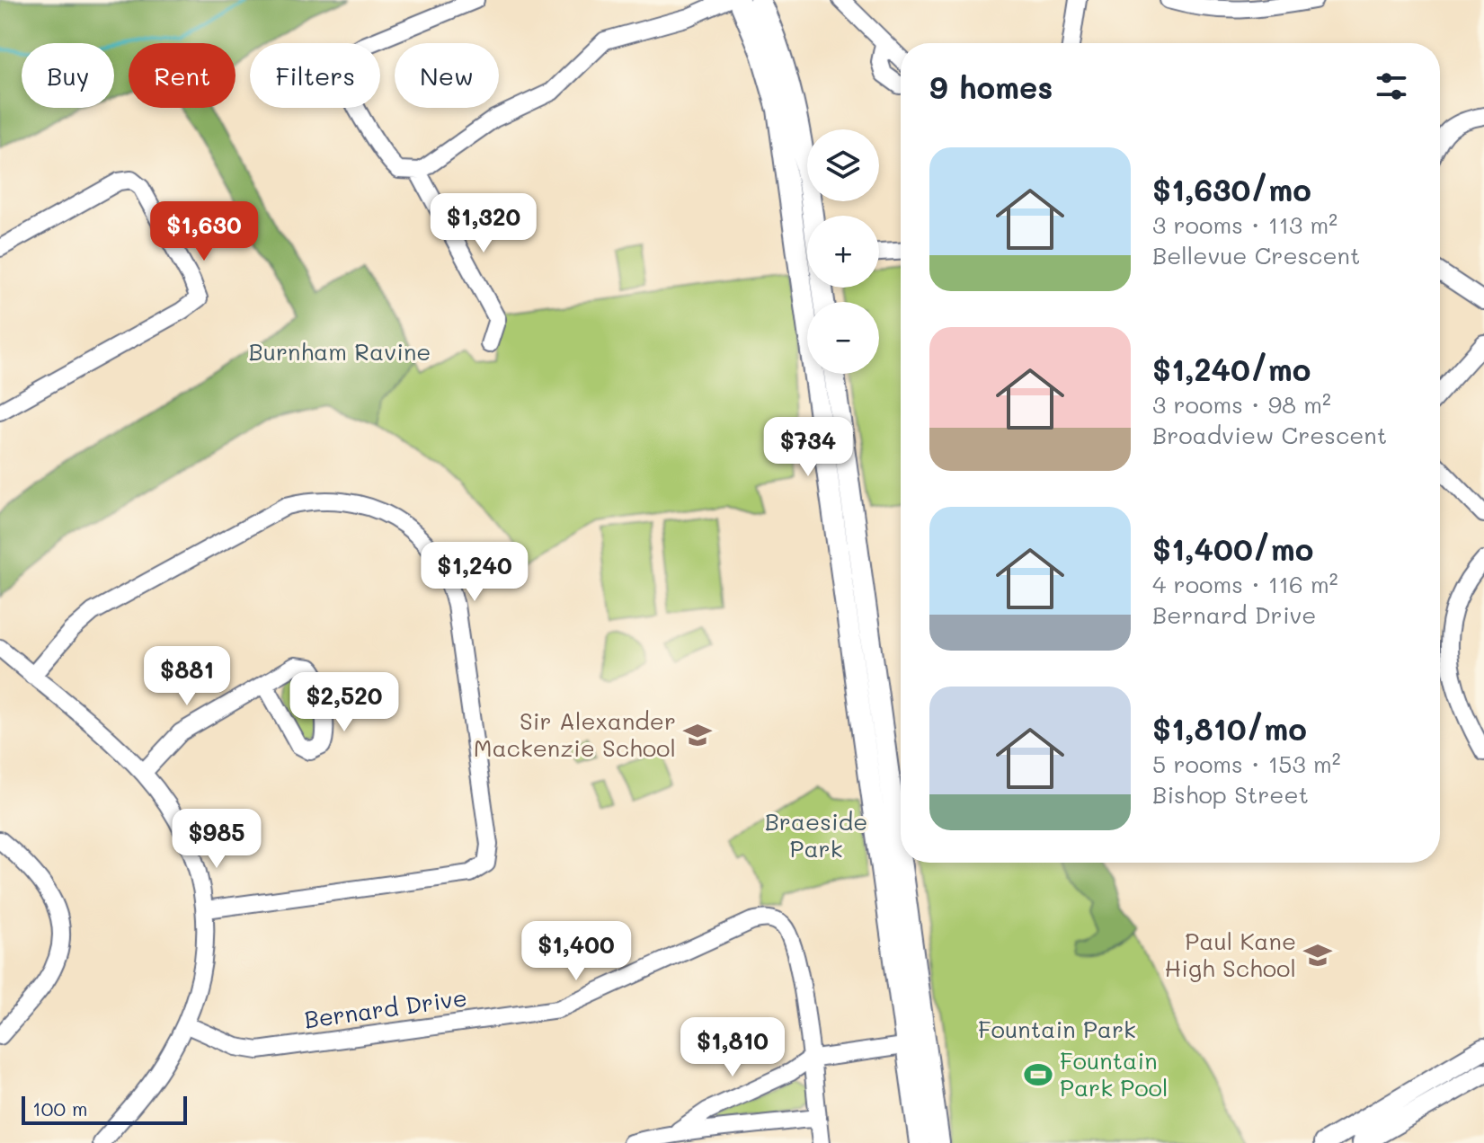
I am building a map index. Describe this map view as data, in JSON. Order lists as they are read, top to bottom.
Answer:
{
  "streets": {
    "street": ["Bernard Drive"]
  },
  "parks": ["Burnham Ravine", "Braeside Park", "Fountain Park"],
  "places": {
    "school or university": ["Sir Alexander Mackenzie School", "Paul Kane High School"],
    "sports": ["Fountain Park Pool"]
  },
  "scale_bar": "100 m",
  "page": {
    "chip": [
      "Buy",
      "Rent",
      "Filters",
      "New"
    ],
    "heading": "9 homes",
    "map_buttons": ["+", "−"],
    "list": [
      {
        "name": "$1,630/mo",
        "note": "3 rooms · 113 m² · Bellevue Crescent"
      },
      {
        "name": "$1,240/mo",
        "note": "3 rooms · 98 m² · Broadview Crescent"
      },
      {
        "name": "$1,400/mo",
        "note": "4 rooms · 116 m² · Bernard Drive"
      },
      {
        "name": "$1,810/mo",
        "note": "5 rooms · 153 m² · Bishop Street"
      }
    ],
    "price": [
      "$1,320",
      "$1,630",
      "$734",
      "$1,240",
      "$881",
      "$2,520",
      "$985",
      "$1,400",
      "$1,810"
    ],
    "scale": "100 m"
  }
}
